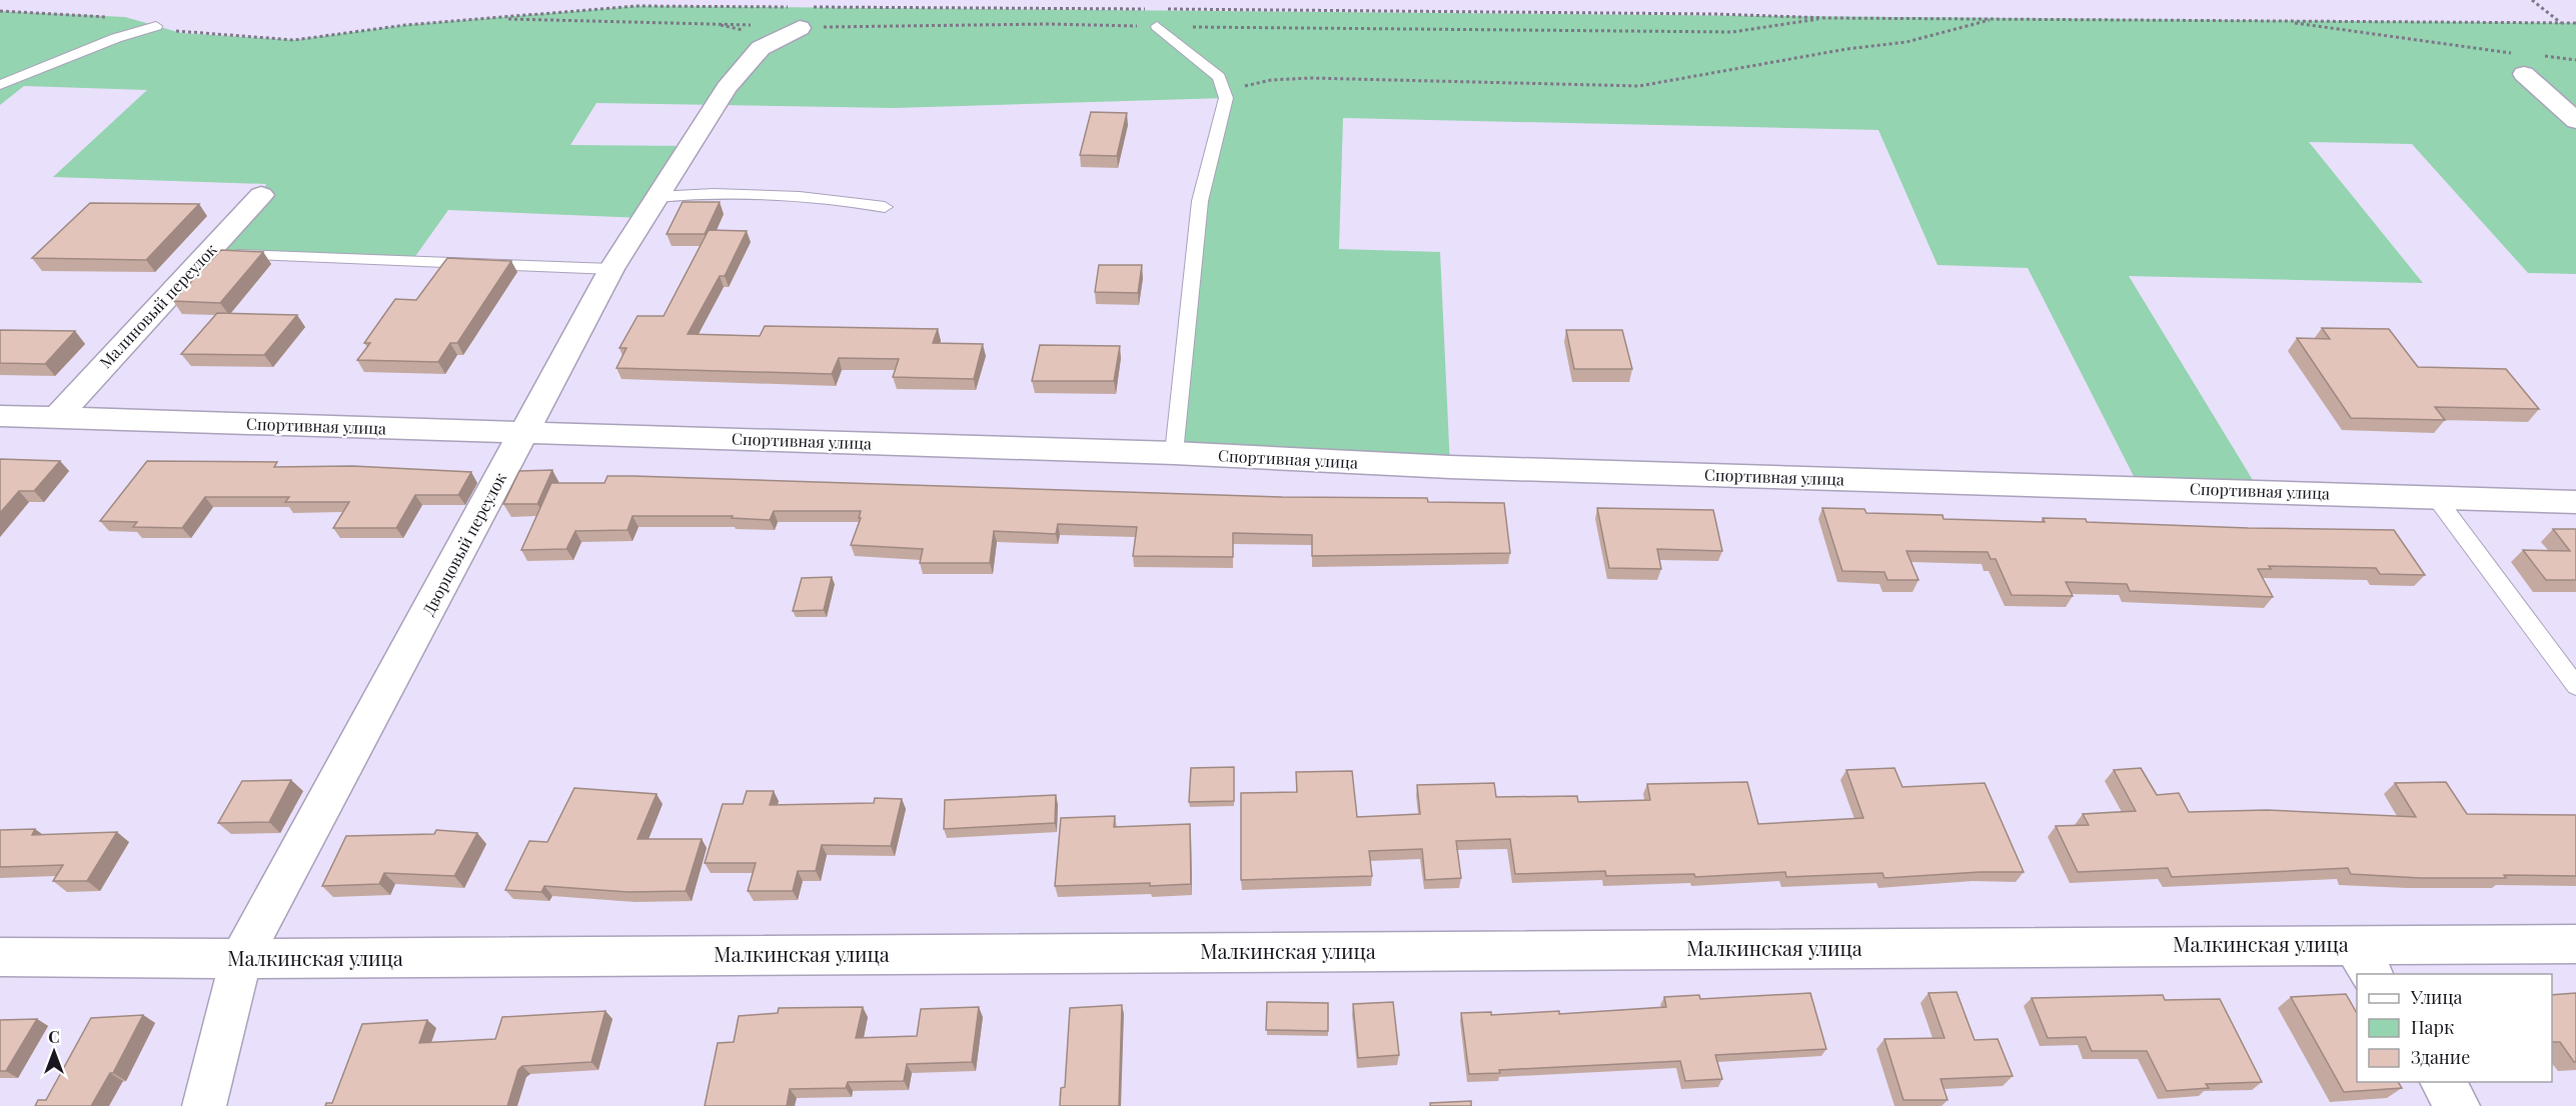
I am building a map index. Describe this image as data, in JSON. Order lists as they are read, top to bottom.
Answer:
{
  "streets": {
    "street": [
      "Малиновый переулок",
      "Спортивная улица",
      "Дворцовый переулок",
      "Малкинская улица"
    ]
  },
  "crossings": [
    ["Малиновый переулок", "Спортивная улица"],
    ["Спортивная улица", "Дворцовый переулок"],
    ["Дворцовый переулок", "Малкинская улица"]
  ],
  "legend": ["Улица", "Парк", "Здание"],
  "north": "top"
}
